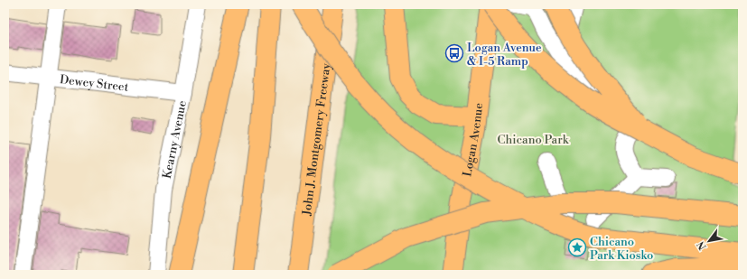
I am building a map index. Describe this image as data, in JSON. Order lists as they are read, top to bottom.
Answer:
{
  "streets": {
    "main road": ["John J. Montgomery Freeway", "Logan Avenue"],
    "street": ["Dewey Street", "Kearny Avenue"]
  },
  "crossings": [
    ["Dewey Street", "Kearny Avenue"]
  ],
  "parks": ["Chicano Park"],
  "places": {
    "bus stop": ["Logan Avenue & I-5 Ramp"],
    "place": ["Chicano Park Kiosko"]
  },
  "north": "bottom left"
}
